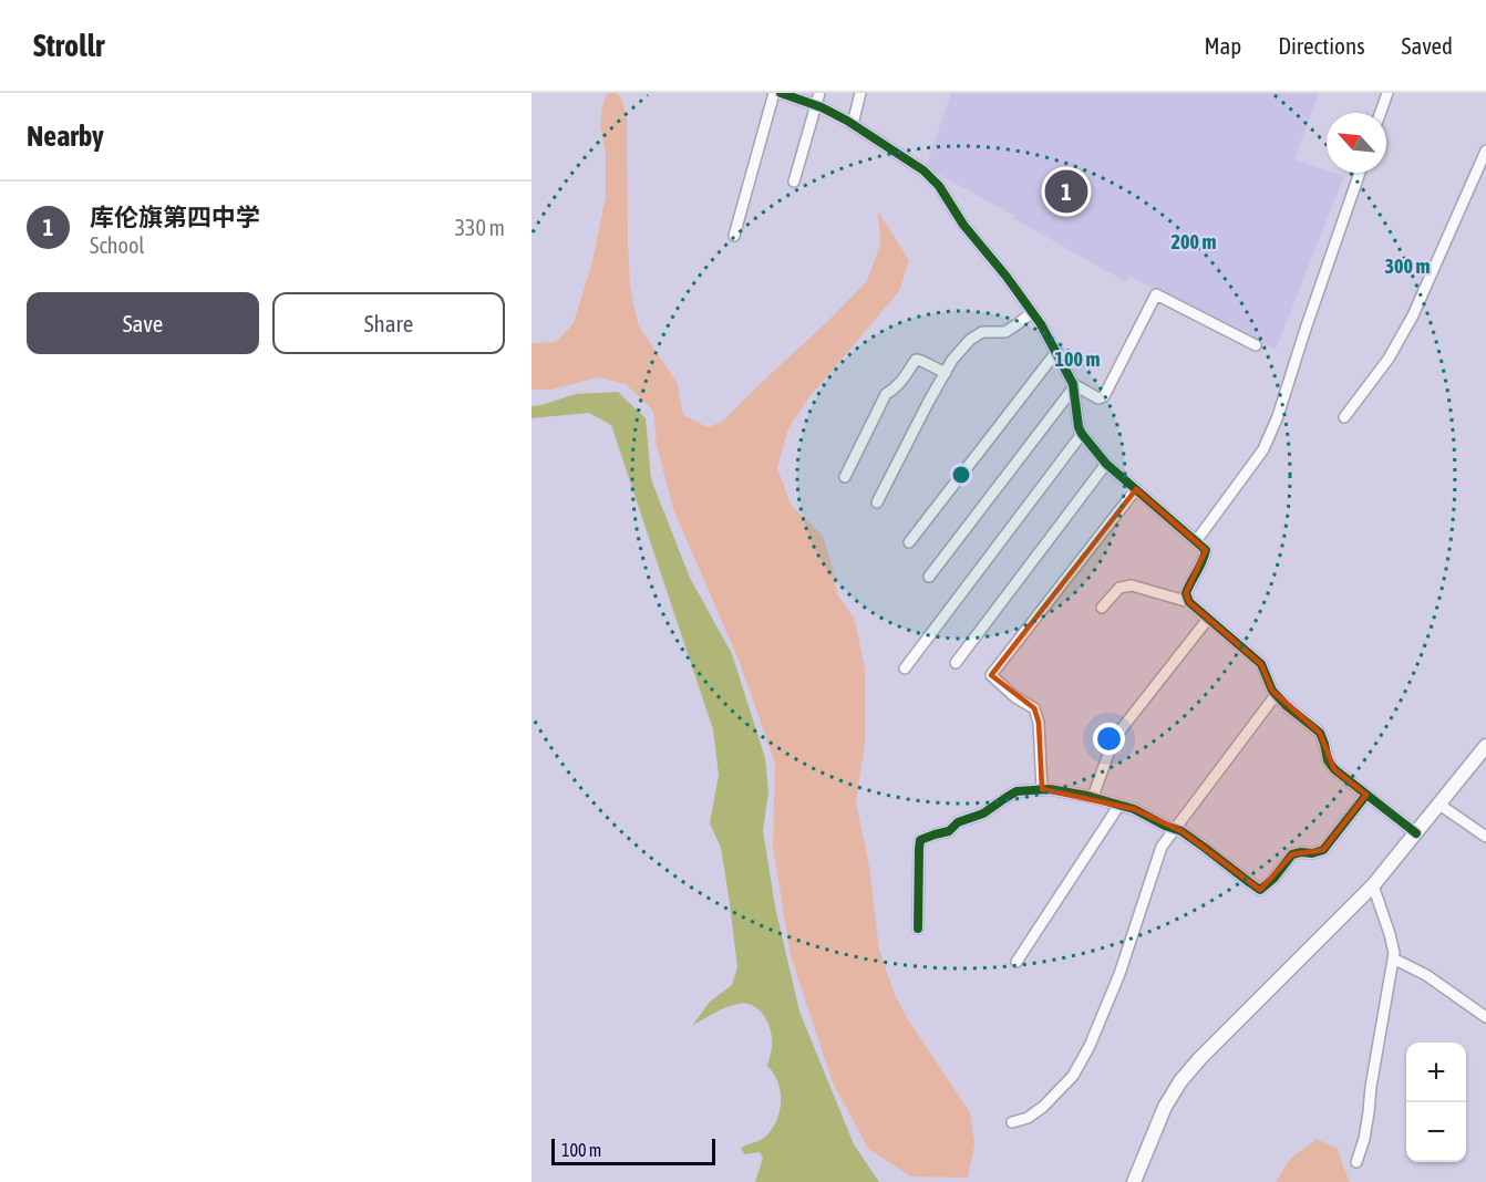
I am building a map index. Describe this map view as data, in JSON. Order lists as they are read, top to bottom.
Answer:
{
  "scale_bar": "100 m",
  "north": "top left",
  "page": {
    "header": "Strollr",
    "nav": ["Map", "Directions", "Saved"],
    "heading": "Nearby",
    "pins": "1",
    "list": [
      {
        "mark": "1",
        "name": "库伦旗第四中学",
        "note": "School",
        "value": "330 m"
      }
    ],
    "buttons": ["Save", "Share"],
    "map_buttons": ["+", "−"],
    "scale": "100 m"
  },
  "rings": ["200 m", "300 m", "100 m"]
}
